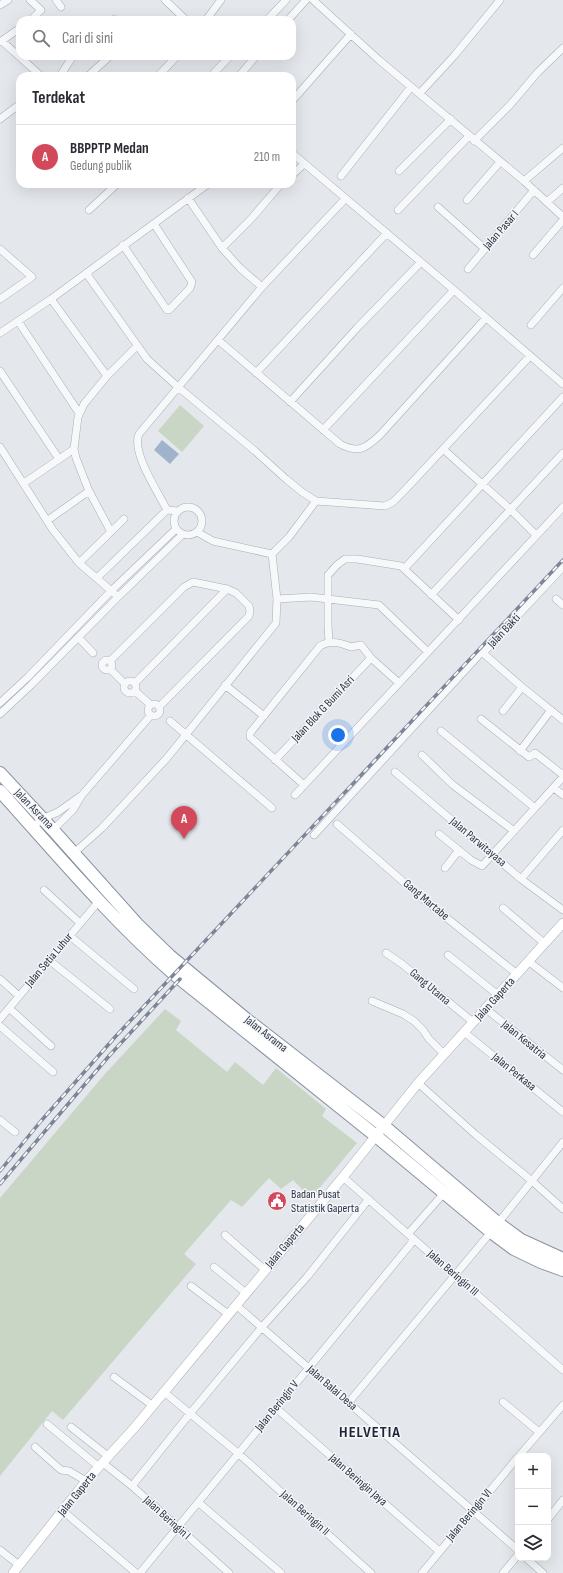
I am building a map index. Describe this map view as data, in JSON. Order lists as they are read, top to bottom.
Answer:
{
  "streets": {
    "highway": ["Jalan Asrama"],
    "street": [
      "Jalan Pasar I",
      "Jalan Bakti",
      "Jalan Blok G Bumi Asri",
      "Jalan Parwitayasa",
      "Gang Martabe",
      "Jalan Setia Luhur",
      "Gang Utama",
      "Jalan Gaperta",
      "Jalan Kesatria",
      "Jalan Perkasa",
      "Jalan Beringin III",
      "Jalan Balai Desa",
      "Jalan Beringin V",
      "Jalan Beringin Jaya",
      "Jalan Beringin II",
      "Jalan Beringin VI",
      "Jalan Beringin I"
    ]
  },
  "crossings": [
    ["Jalan Asrama", "Jalan Setia Luhur"],
    ["Jalan Asrama", "Jalan Gaperta"],
    ["Gang Martabe", "Jalan Gaperta"],
    ["Gang Utama", "Jalan Gaperta"],
    ["Jalan Gaperta", "Jalan Kesatria"],
    ["Jalan Gaperta", "Jalan Perkasa"],
    ["Jalan Gaperta", "Jalan Beringin III"],
    ["Jalan Gaperta", "Jalan Balai Desa"],
    ["Jalan Gaperta", "Jalan Beringin II"],
    ["Jalan Gaperta", "Jalan Beringin I"],
    ["Jalan Beringin III", "Jalan Beringin V"],
    ["Jalan Balai Desa", "Jalan Beringin V"],
    ["Jalan Balai Desa", "Jalan Beringin VI"],
    ["Jalan Beringin V", "Jalan Beringin Jaya"],
    ["Jalan Beringin V", "Jalan Beringin II"],
    ["Jalan Beringin V", "Jalan Beringin I"],
    ["Jalan Beringin Jaya", "Jalan Beringin VI"]
  ],
  "districts": ["HELVETIA"],
  "places": {
    "public building": ["Badan Pusat Statistik Gaperta"]
  },
  "page": {
    "search": "Cari di sini",
    "heading": "Terdekat",
    "list": [
      {
        "mark": "A",
        "name": "BBPPTP Medan",
        "note": "Gedung publik",
        "value": "210 m"
      }
    ],
    "pins": "A",
    "map_buttons": ["+", "−"]
  }
}
